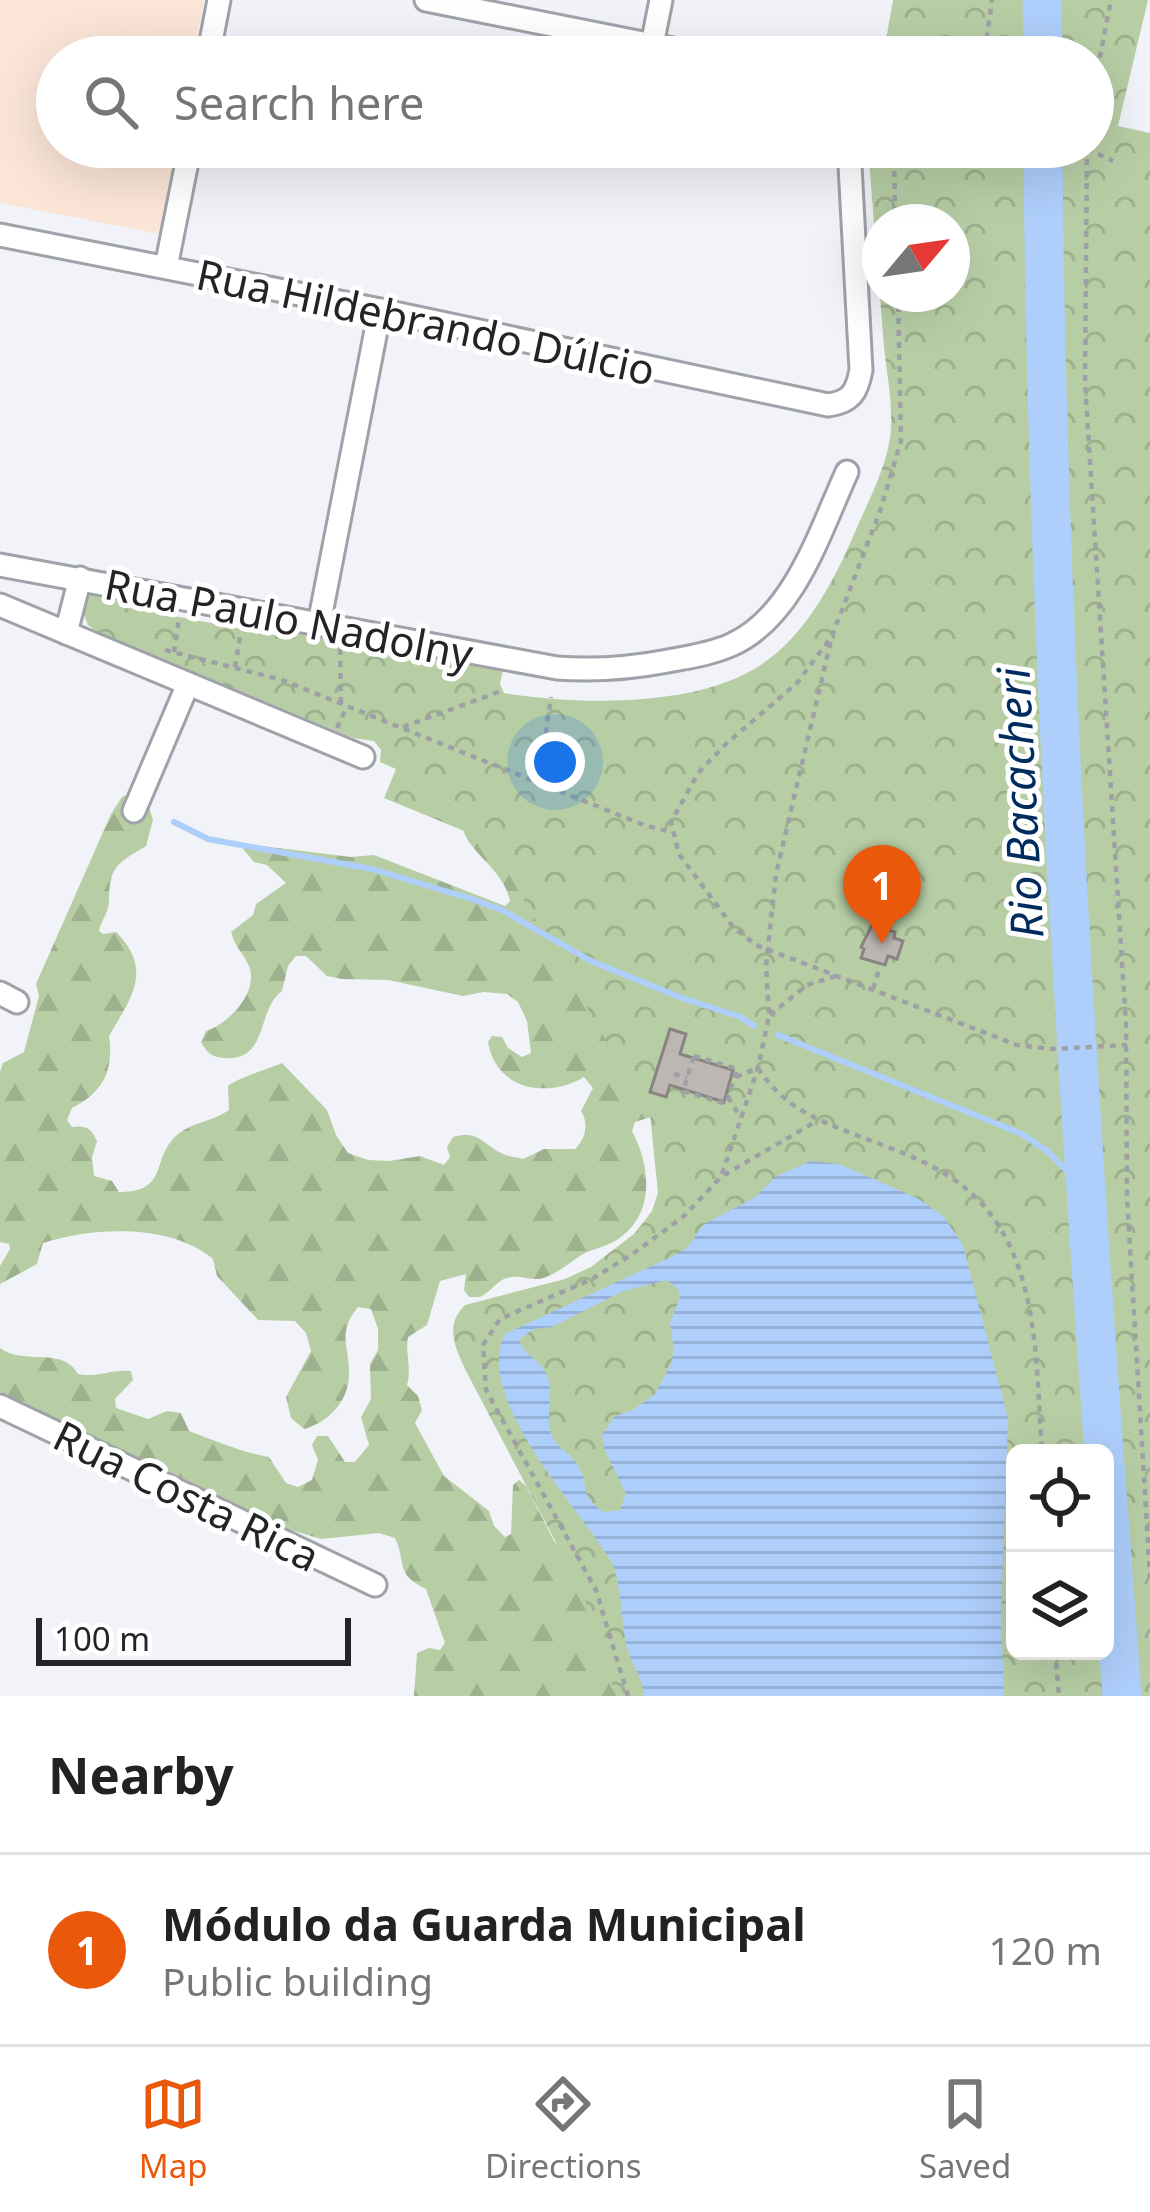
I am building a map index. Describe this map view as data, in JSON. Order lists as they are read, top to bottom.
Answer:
{
  "streets": {
    "street": ["Rua Hildebrando Dúlcio", "Rua Paulo Nadolny", "Rua Costa Rica"]
  },
  "water": ["Rio Bacacheri"],
  "scale_bar": "100 m",
  "north": "top right",
  "page": {
    "search": "Search here",
    "pins": "1",
    "scale": "100 m",
    "heading": "Nearby",
    "list": [
      {
        "mark": "1",
        "name": "Módulo da Guarda Municipal",
        "note": "Public building",
        "value": "120 m"
      }
    ],
    "nav": ["Map", "Directions", "Saved"]
  }
}
